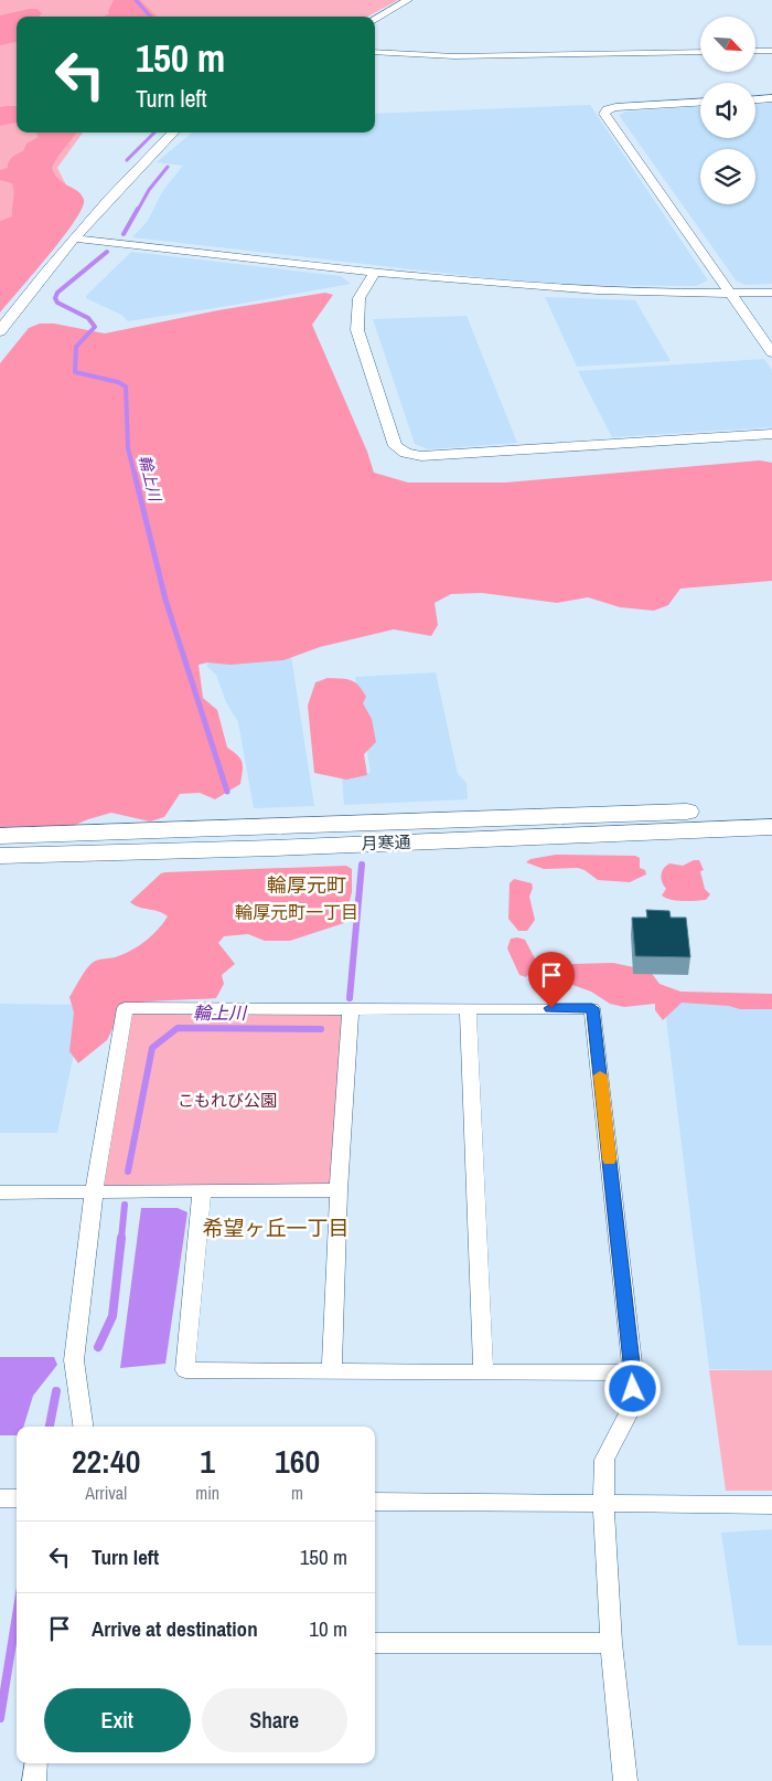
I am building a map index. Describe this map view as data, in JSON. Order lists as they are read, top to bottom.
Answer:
{
  "streets": {
    "highway": ["月寒通"]
  },
  "districts": ["輪厚元町", "輪厚元町一丁目", "希望ヶ丘一丁目"],
  "water": ["輪上川"],
  "parks": ["こもれび公園"],
  "north": "bottom right",
  "page": {
    "turn": ["150 m", "Turn left"],
    "eta": [
      "22:40",
      "Arrival",
      "1",
      "min",
      "160",
      "m"
    ],
    "list": [
      {
        "name": "Turn left",
        "value": "150 m"
      },
      {
        "name": "Arrive at destination",
        "value": "10 m"
      }
    ],
    "buttons": ["Exit", "Share"]
  }
}
